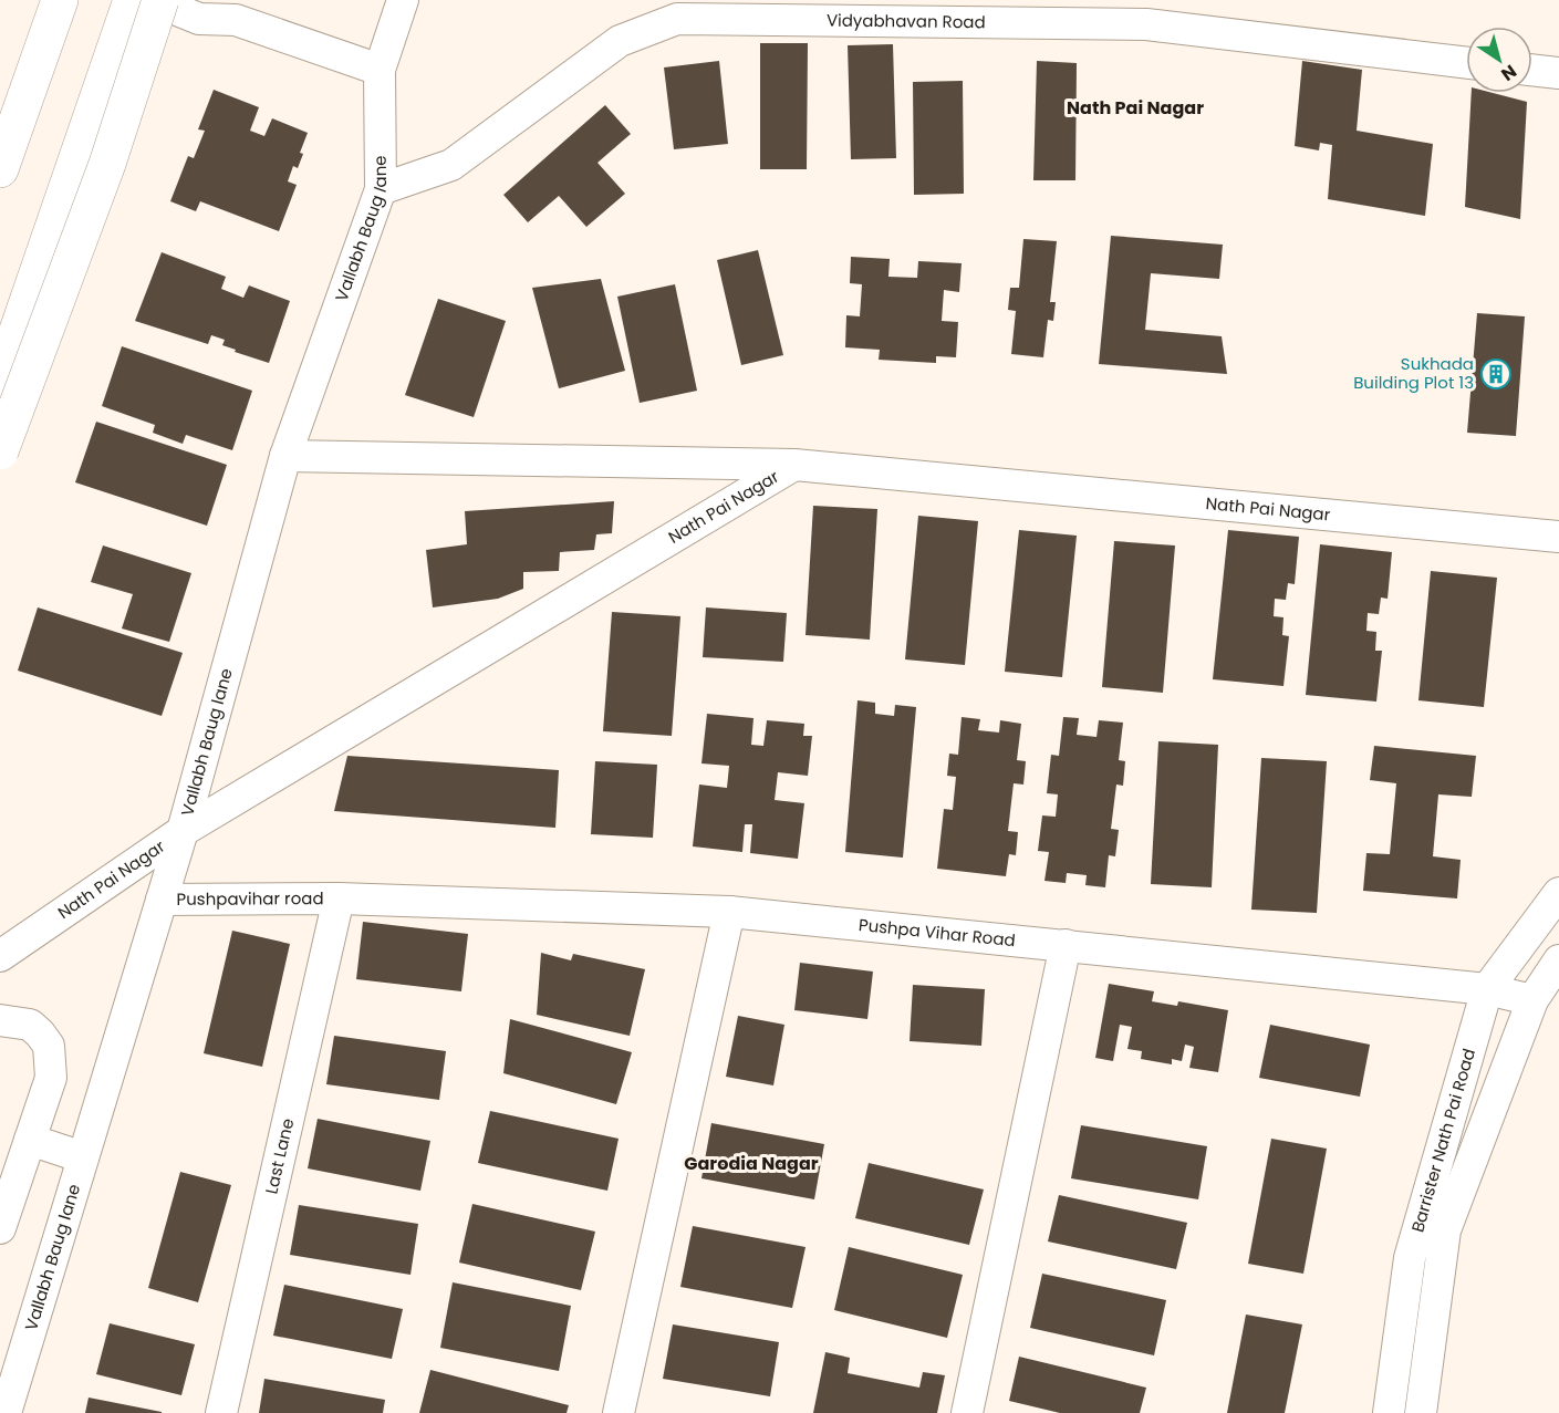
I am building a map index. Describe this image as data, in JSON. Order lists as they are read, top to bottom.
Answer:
{
  "streets": {
    "street": [
      "Vidyabhavan Road",
      "Vallabh Baug lane",
      "Nath Pai Nagar",
      "Pushpavihar road",
      "Pushpa Vihar Road",
      "Barrister Nath Pai Road",
      "Last Lane"
    ]
  },
  "crossings": [
    ["Vidyabhavan Road", "Vallabh Baug lane"],
    ["Vallabh Baug lane", "Nath Pai Nagar"],
    ["Vallabh Baug lane", "Pushpavihar road"],
    ["Pushpavihar road", "Pushpa Vihar Road"],
    ["Pushpavihar road", "Last Lane"],
    ["Pushpa Vihar Road", "Barrister Nath Pai Road"],
    ["Pushpa Vihar Road", "Last Lane"]
  ],
  "districts": ["Nath Pai Nagar", "Garodia Nagar"],
  "places": {
    "building": ["Sukhada Building Plot 13"]
  },
  "north": "bottom right"
}
